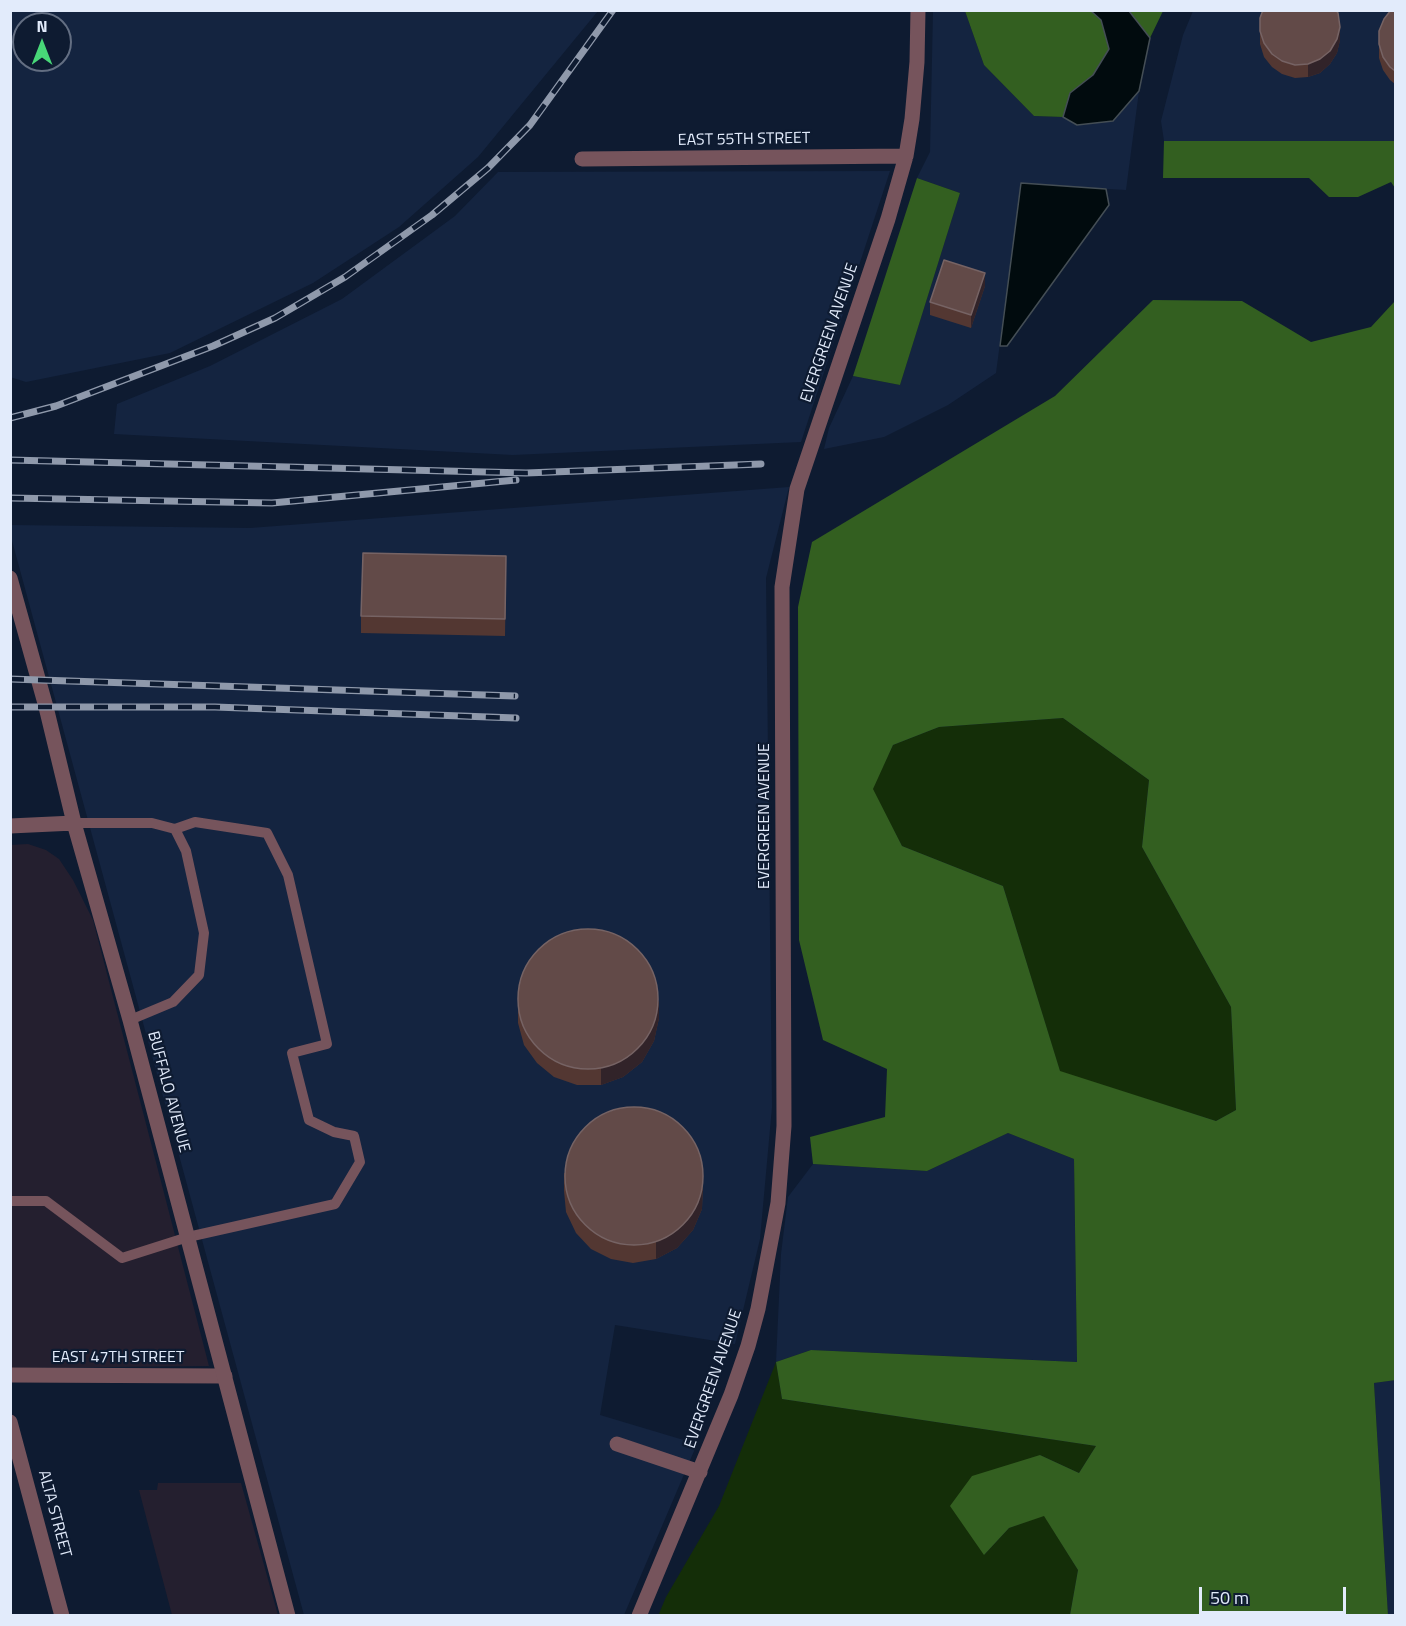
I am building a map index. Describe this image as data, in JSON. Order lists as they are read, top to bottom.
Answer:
{
  "streets": {
    "street": [
      "EAST 55TH STREET",
      "EVERGREEN AVENUE",
      "BUFFALO AVENUE",
      "EAST 47TH STREET",
      "ALTA STREET"
    ]
  },
  "crossings": [
    ["EAST 55TH STREET", "EVERGREEN AVENUE"],
    ["BUFFALO AVENUE", "EAST 47TH STREET"]
  ],
  "scale_bar": "50 m",
  "north": "top"
}
